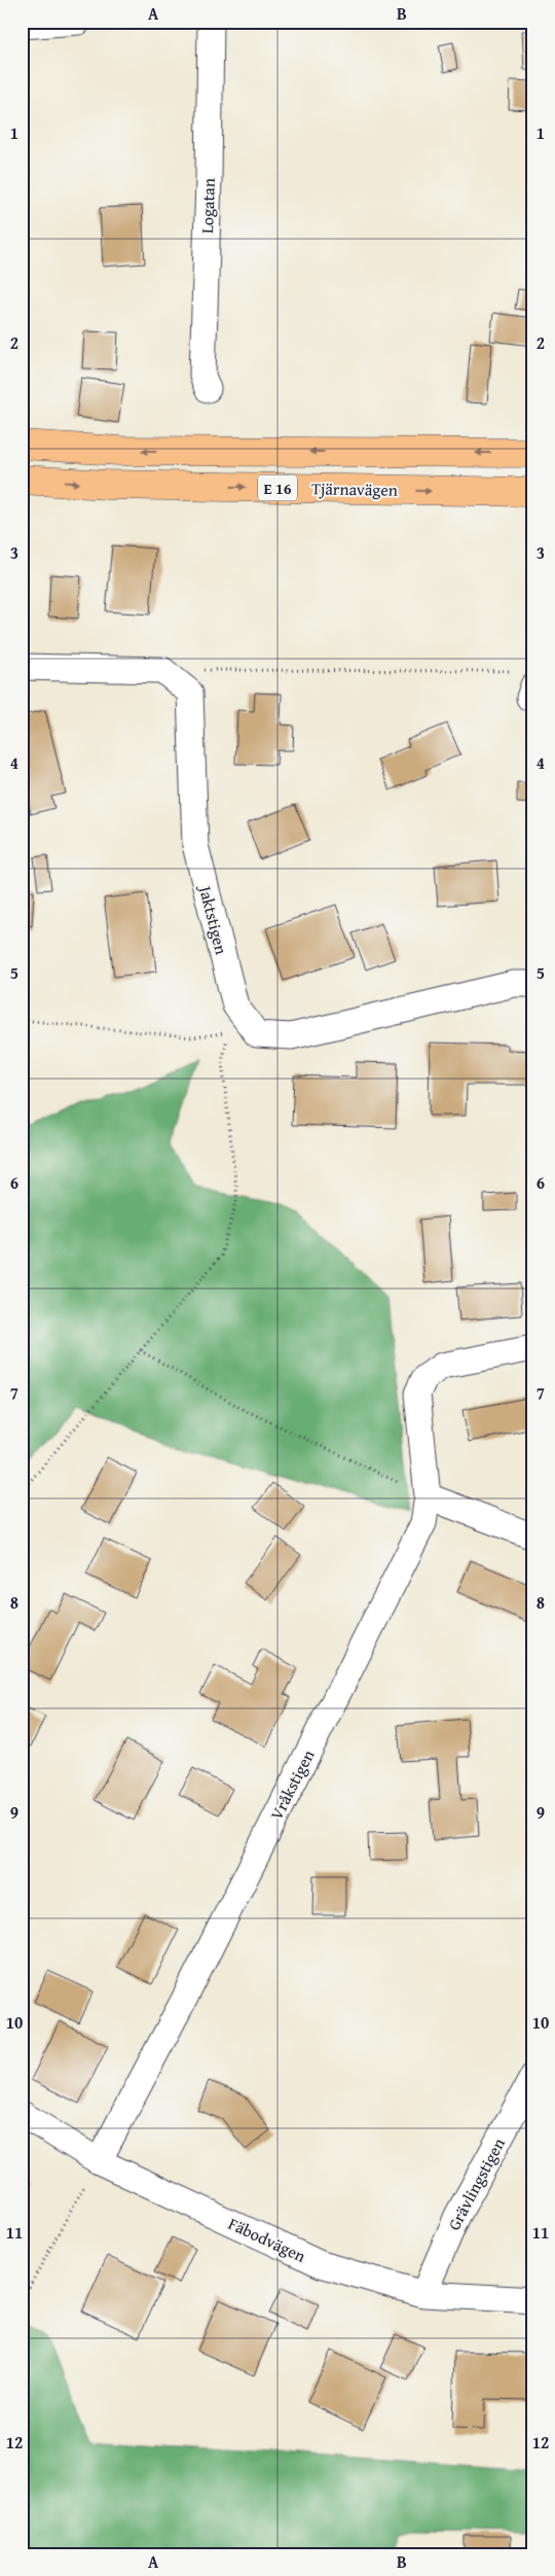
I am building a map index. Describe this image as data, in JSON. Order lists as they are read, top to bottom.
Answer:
{
  "streets": {
    "highway": ["E 16", "Tjärnavägen"],
    "street": [
      "Logatan",
      "Jaktstigen",
      "Vråkstigen",
      "Grävlingstigen",
      "Fäbodvägen"
    ]
  },
  "crossings": [
    ["Vråkstigen", "Fäbodvägen"],
    ["Grävlingstigen", "Fäbodvägen"]
  ],
  "grid": {
    "columns": ["A", "B"],
    "rows": [
      "1",
      "2",
      "3",
      "4",
      "5",
      "6",
      "7",
      "8",
      "9",
      "10",
      "11",
      "12"
    ]
  }
}
